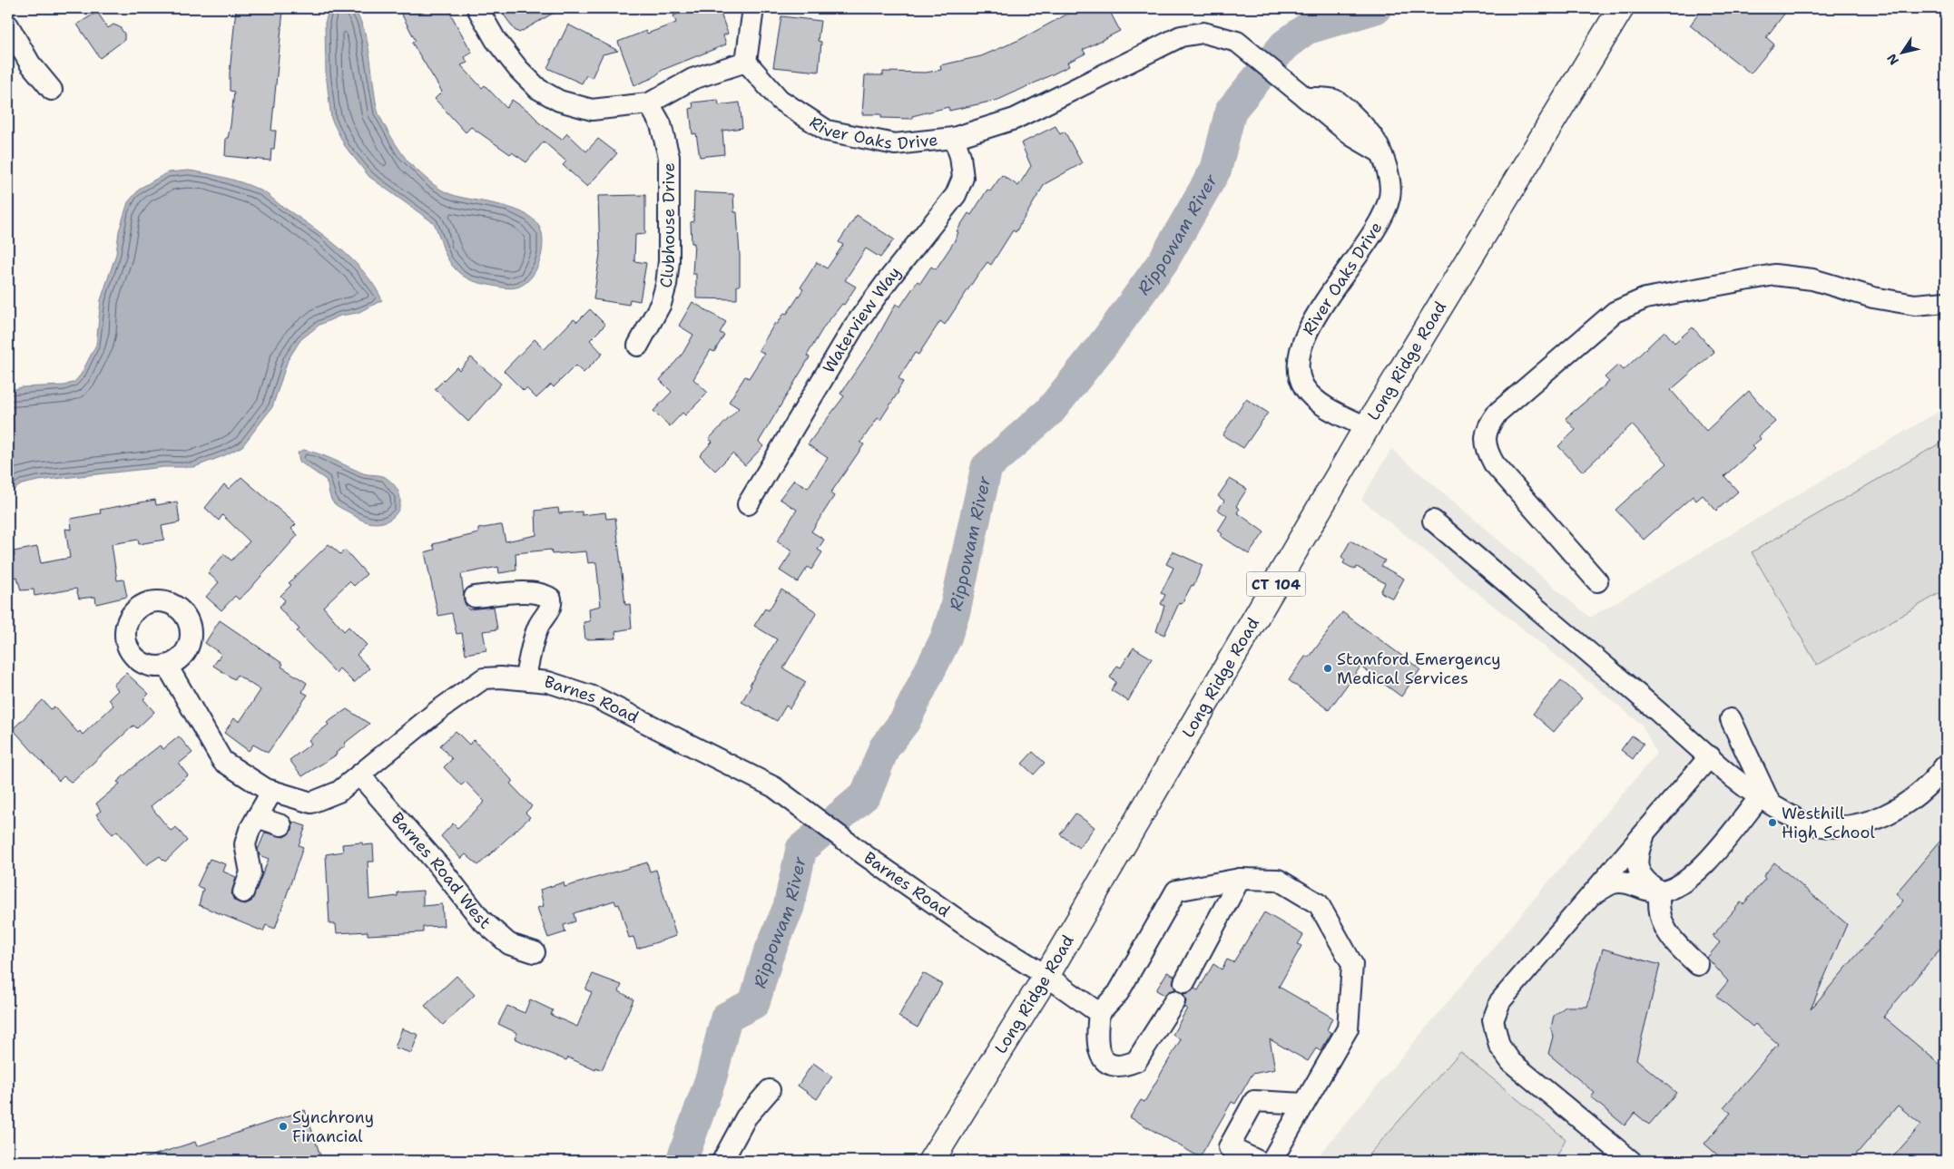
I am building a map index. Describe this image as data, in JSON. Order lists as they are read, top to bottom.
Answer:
{
  "streets": {
    "main road": ["Long Ridge Road", "CT 104"],
    "street": [
      "River Oaks Drive",
      "Clubhouse Drive",
      "Waterview Way",
      "Barnes Road",
      "Barnes Road West"
    ]
  },
  "crossings": [
    ["River Oaks Drive", "Waterview Way"],
    ["River Oaks Drive", "Long Ridge Road"],
    ["Long Ridge Road", "Barnes Road"],
    ["Barnes Road", "Barnes Road West"]
  ],
  "water": ["Rippowam River"],
  "places": ["Stamford Emergency Medical Services", "Westhill High School", "Synchrony Financial"],
  "north": "bottom left"
}
